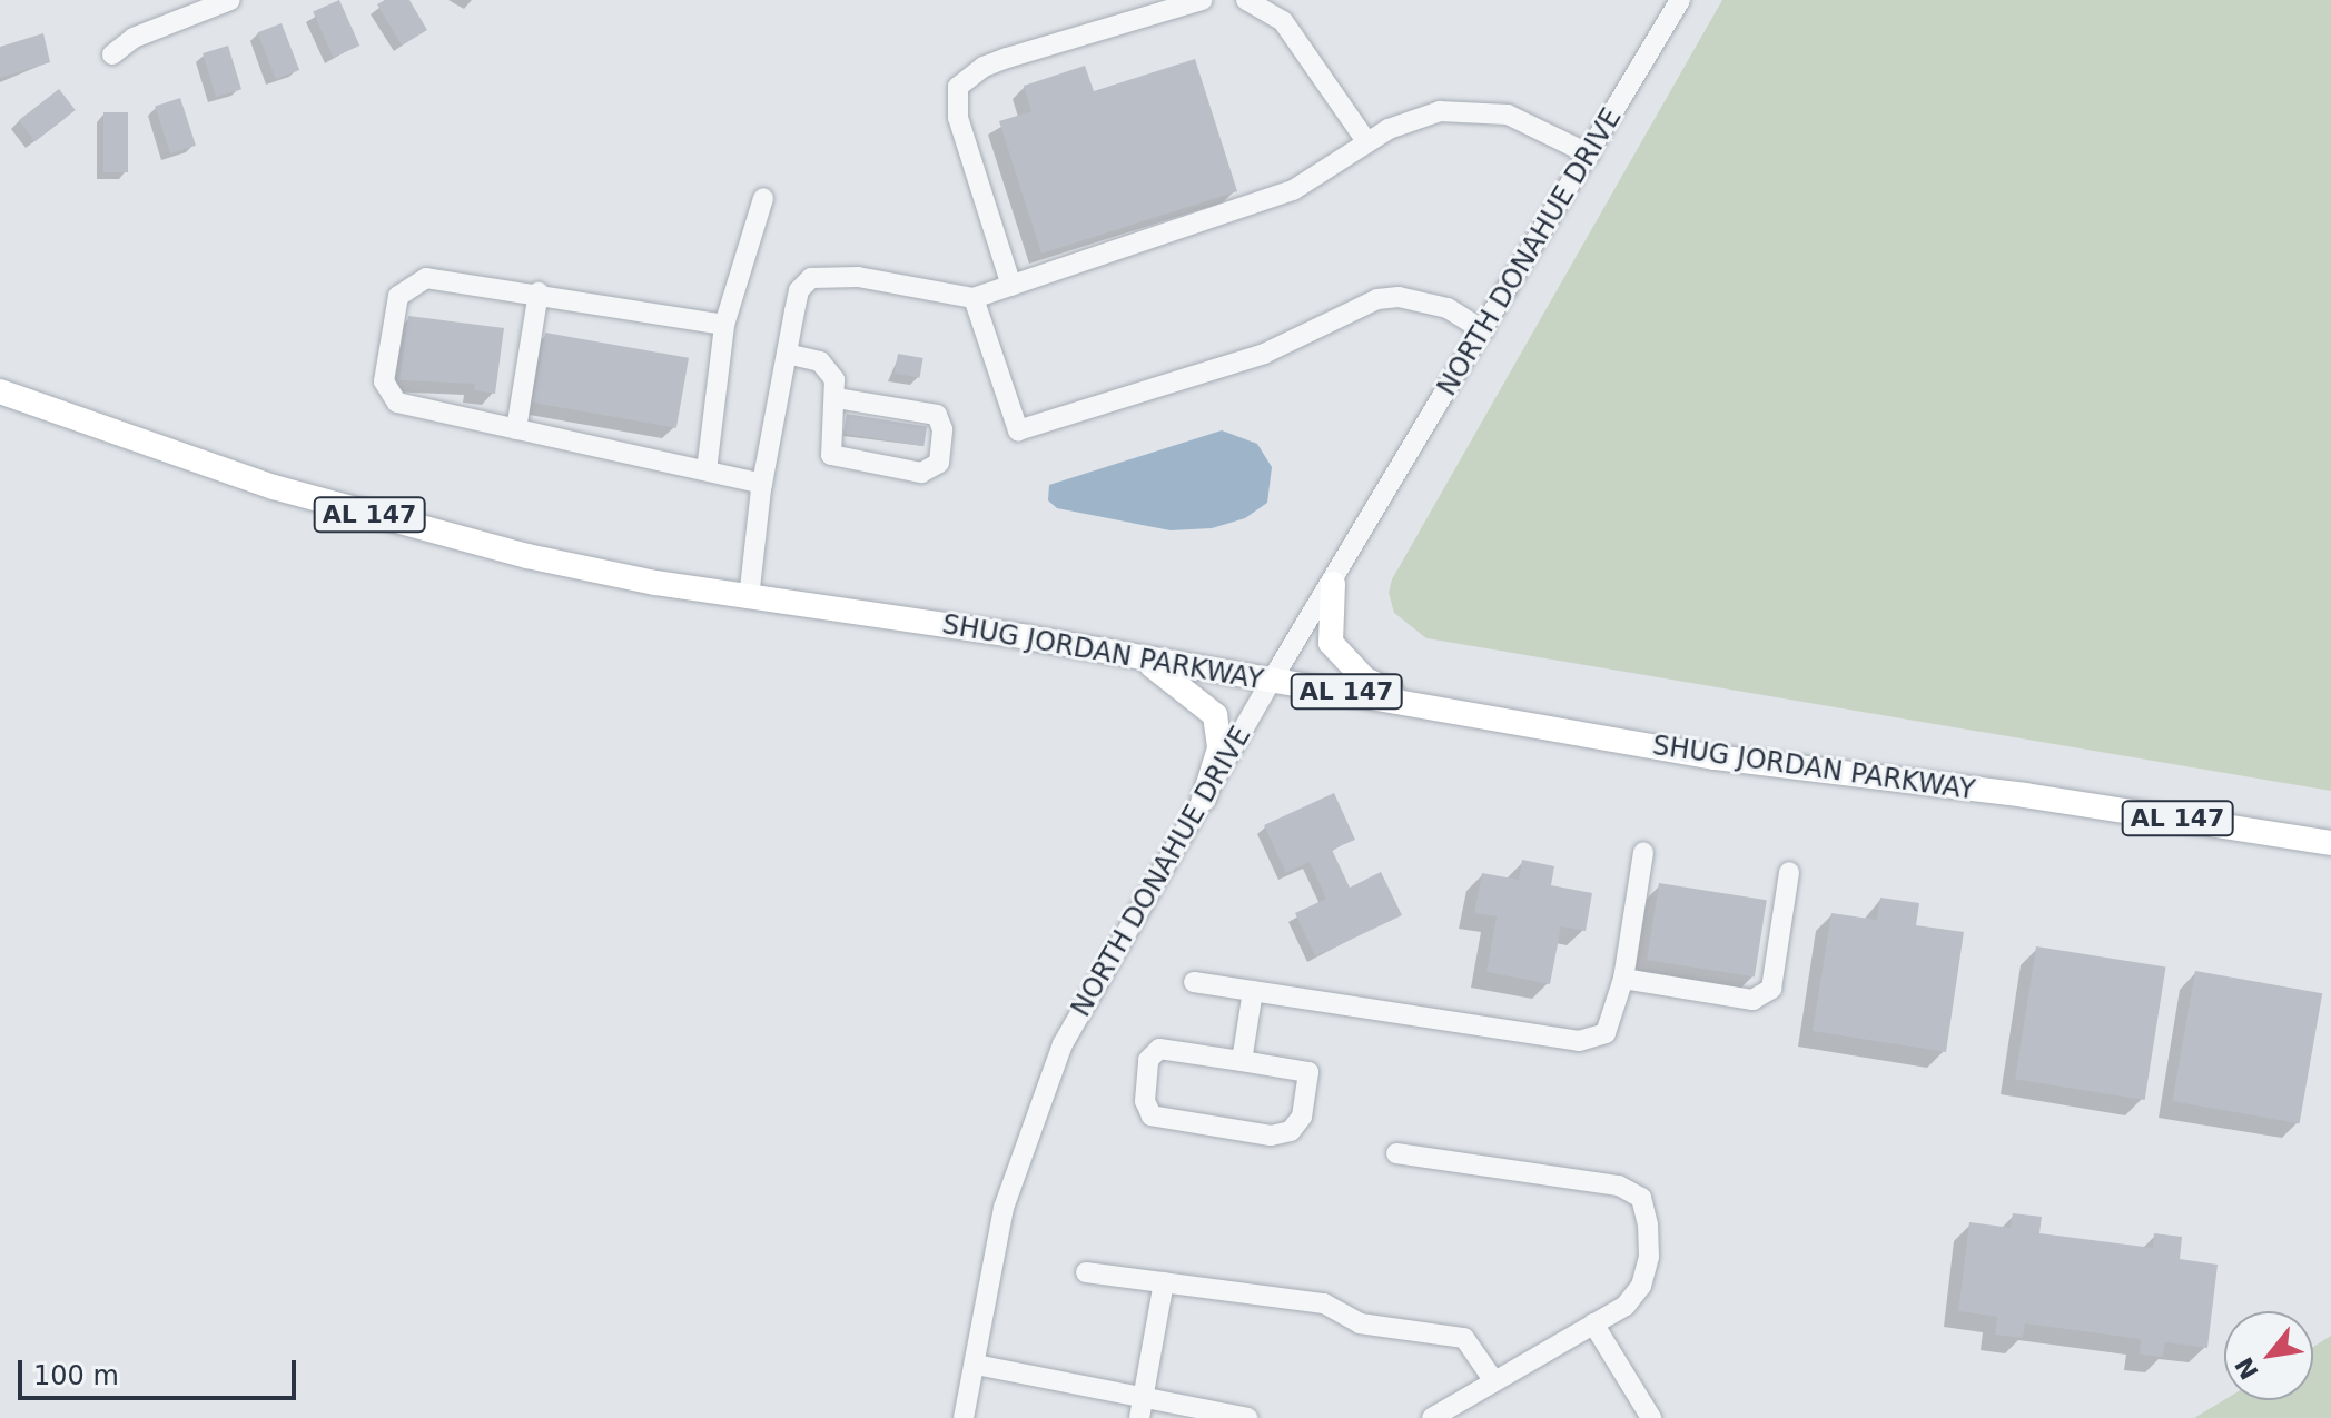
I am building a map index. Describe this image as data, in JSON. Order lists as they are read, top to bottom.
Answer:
{
  "streets": {
    "main road": ["AL 147", "SHUG JORDAN PARKWAY"],
    "street": ["NORTH DONAHUE DRIVE"]
  },
  "crossings": [
    ["NORTH DONAHUE DRIVE", "SHUG JORDAN PARKWAY"]
  ],
  "scale_bar": "100 m",
  "north": "bottom left"
}
